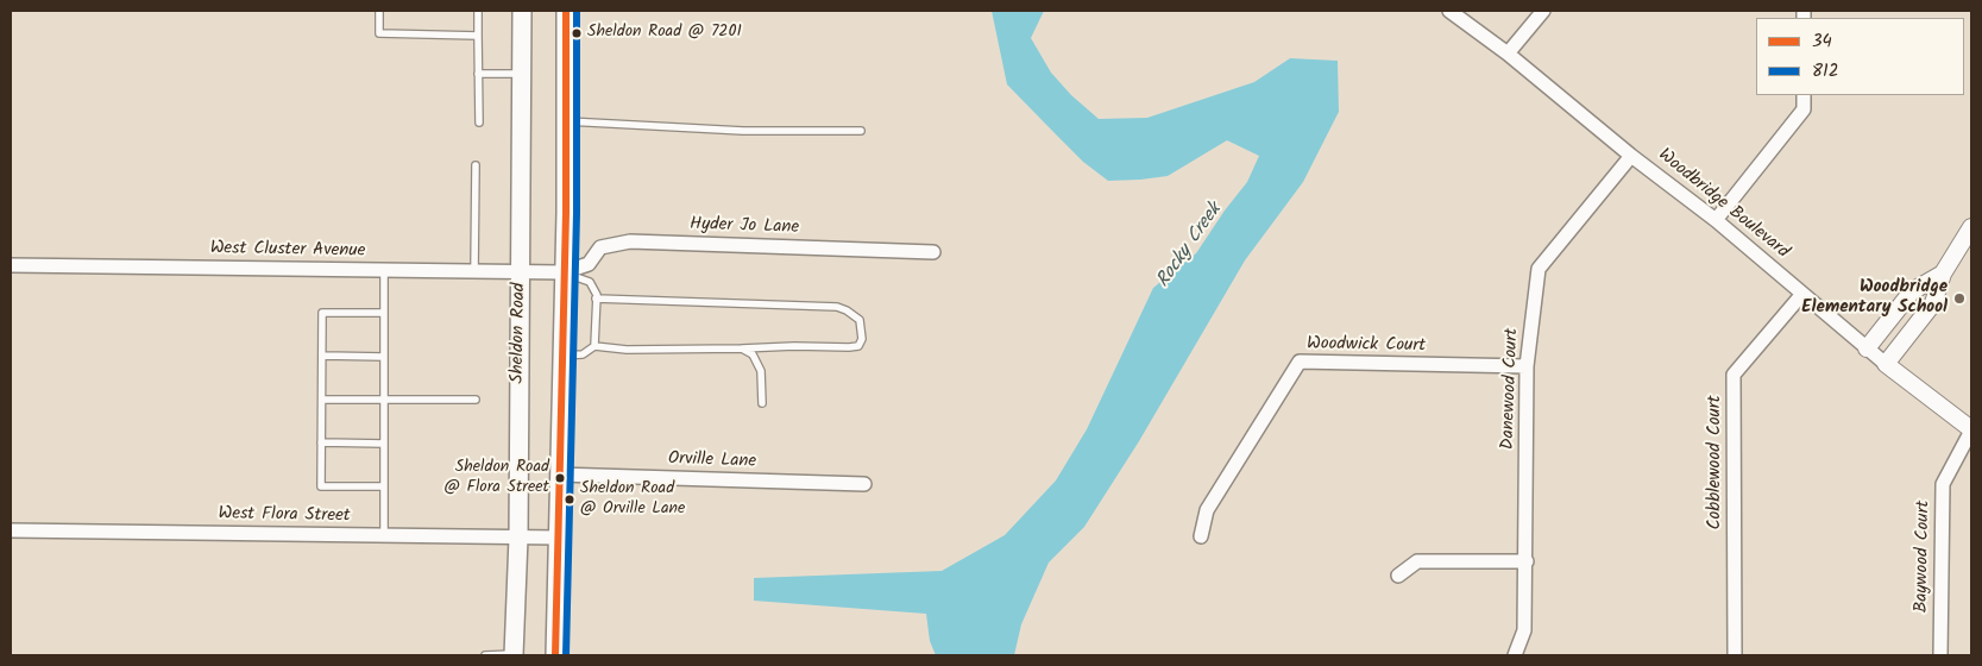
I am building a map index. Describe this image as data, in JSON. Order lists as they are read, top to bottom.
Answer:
{
  "streets": {
    "main road": ["Sheldon Road"],
    "street": [
      "Woodbridge Boulevard",
      "Hyder Jo Lane",
      "West Cluster Avenue",
      "Woodwick Court",
      "Danewood Court",
      "Orville Lane",
      "Cobblewood Court",
      "West Flora Street",
      "Baywood Court"
    ]
  },
  "crossings": [
    ["Woodbridge Boulevard", "Danewood Court"],
    ["Woodbridge Boulevard", "Cobblewood Court"],
    ["Woodbridge Boulevard", "Baywood Court"],
    ["Hyder Jo Lane", "West Cluster Avenue"],
    ["West Cluster Avenue", "Sheldon Road"],
    ["Sheldon Road", "West Flora Street"],
    ["Woodwick Court", "Danewood Court"]
  ],
  "water": ["Rocky Creek"],
  "places": [
    "Sheldon Road @ 7201",
    "Woodbridge Elementary School",
    "Sheldon Road @ Flora Street",
    "Sheldon Road @ Orville Lane"
  ],
  "lines": ["transit line 34", "transit line 812"],
  "legend": ["34", "812"]
}
